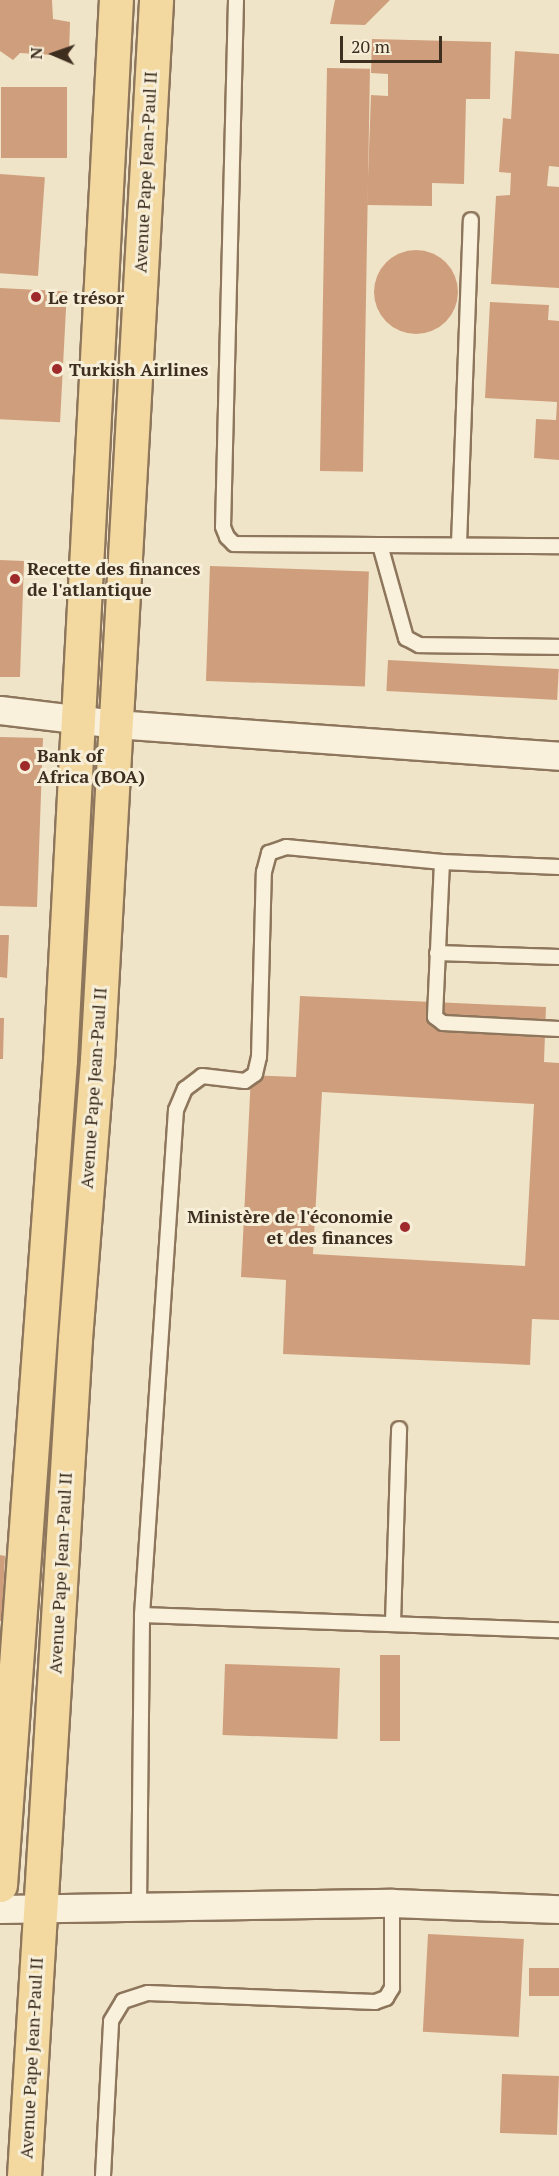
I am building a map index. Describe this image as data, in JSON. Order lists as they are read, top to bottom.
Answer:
{
  "streets": {
    "main road": ["Avenue Pape Jean-Paul II"]
  },
  "places": [
    "Le trésor",
    "Turkish Airlines",
    "Recette des finances de l'atlantique",
    "Bank of Africa (BOA)",
    "Ministère de l'économie et des finances"
  ],
  "scale_bar": "20 m",
  "north": "left"
}
